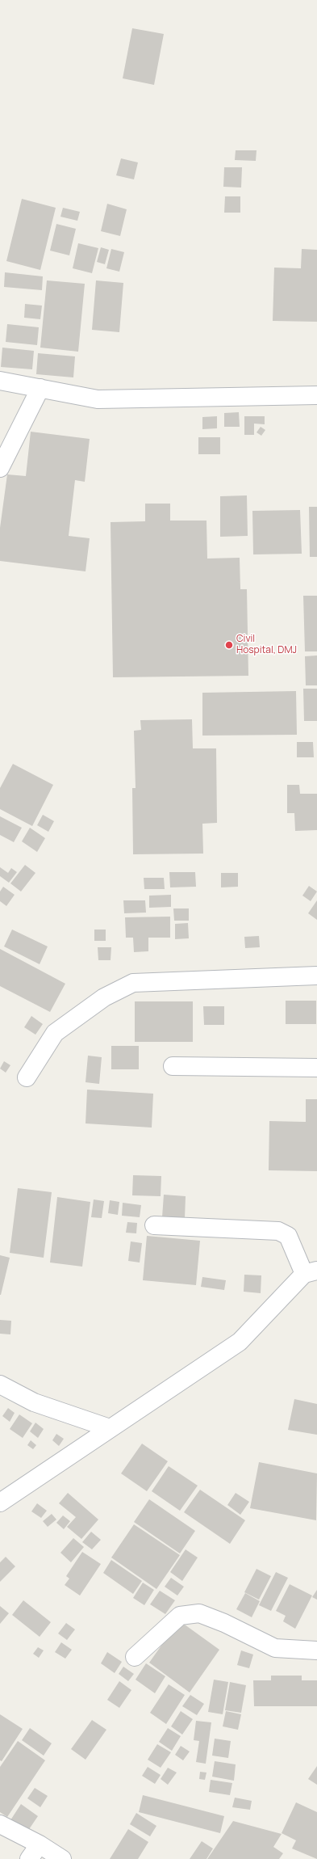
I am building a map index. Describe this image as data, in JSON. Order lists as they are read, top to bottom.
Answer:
{
  "places": ["Civil Hospital, DMJ"]
}
